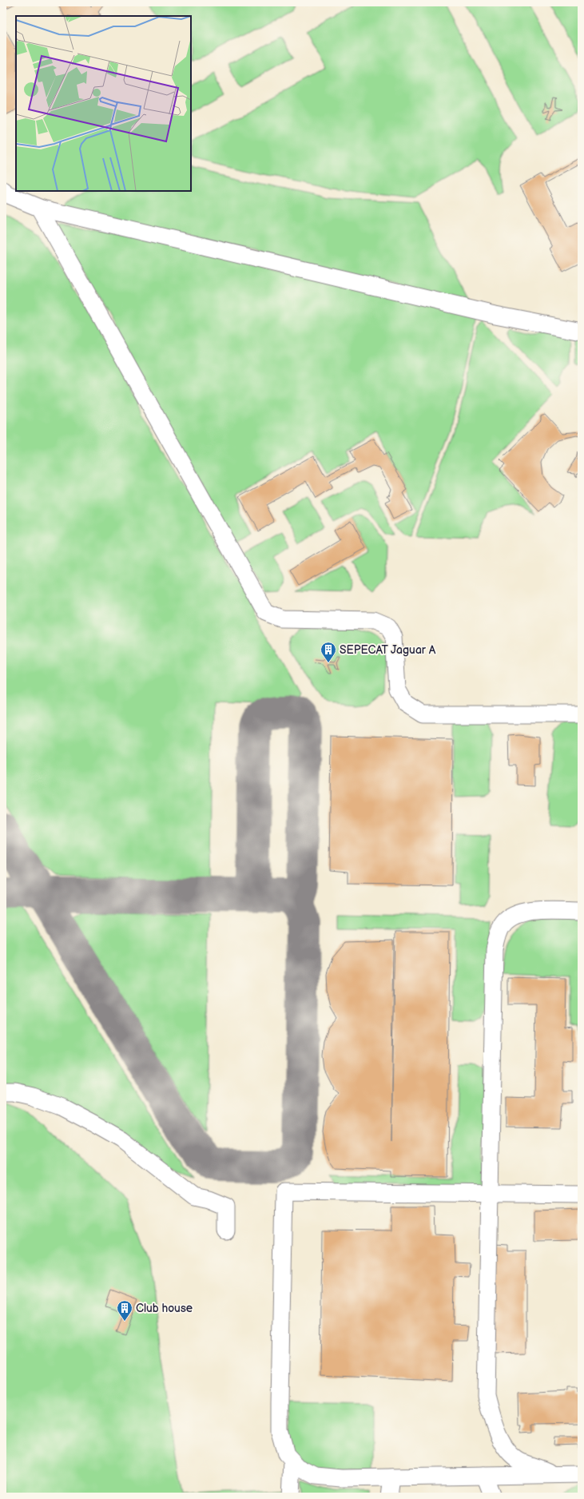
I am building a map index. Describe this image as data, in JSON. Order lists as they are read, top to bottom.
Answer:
{
  "places": {
    "building": ["SEPECAT Jaguar A", "Club house"]
  }
}
